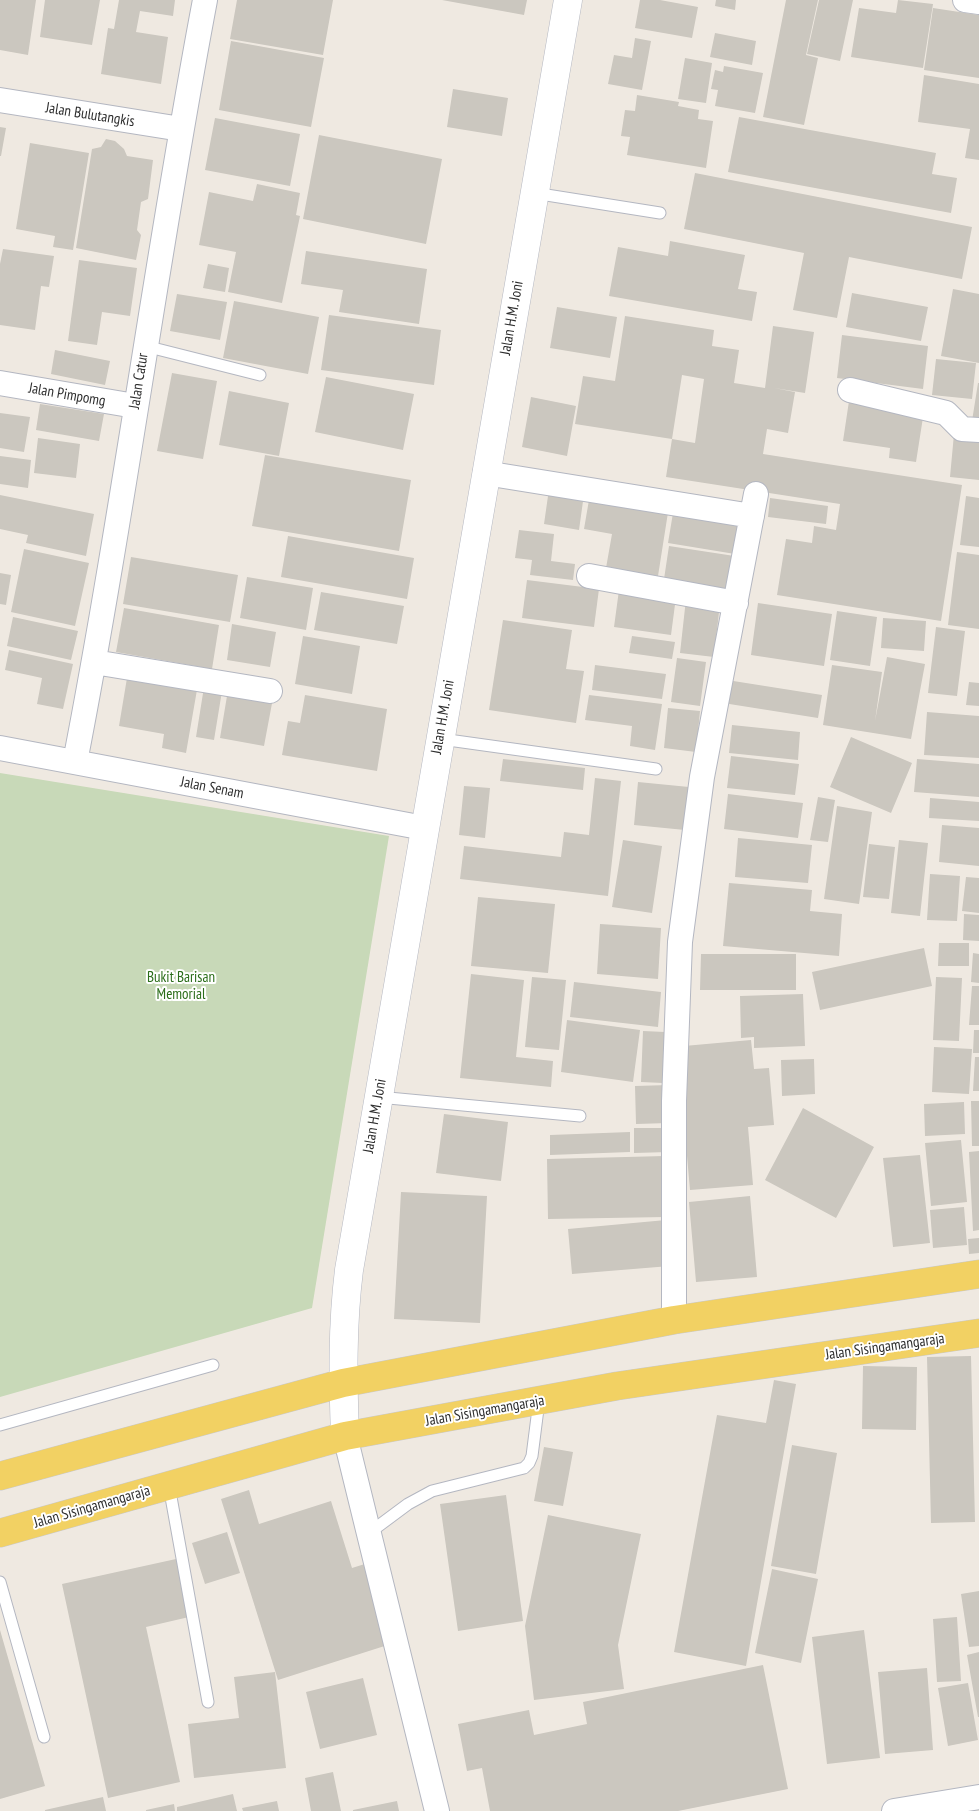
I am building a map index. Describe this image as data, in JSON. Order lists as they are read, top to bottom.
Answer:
{
  "streets": {
    "main road": ["Jalan Sisingamangaraja"],
    "street": [
      "Jalan Bulutangkis",
      "Jalan H.M. Joni",
      "Jalan Catur",
      "Jalan Pimpomg",
      "Jalan Senam"
    ]
  },
  "crossings": [
    ["Jalan Bulutangkis", "Jalan Catur"],
    ["Jalan H.M. Joni", "Jalan Senam"],
    ["Jalan H.M. Joni", "Jalan Sisingamangaraja"],
    ["Jalan Catur", "Jalan Pimpomg"],
    ["Jalan Catur", "Jalan Senam"]
  ],
  "parks": ["Bukit Barisan Memorial"]
}
